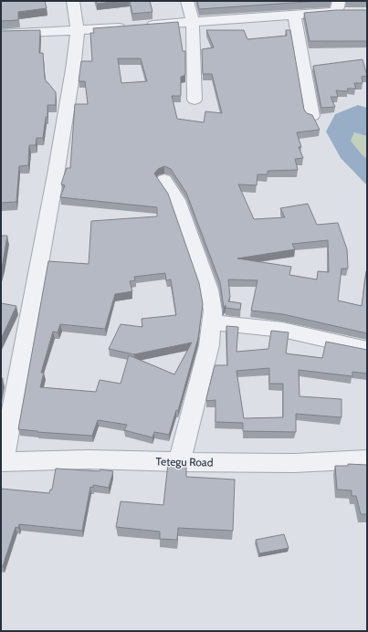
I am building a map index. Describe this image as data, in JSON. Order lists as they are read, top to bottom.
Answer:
{
  "streets": {
    "street": ["Tetegu Road"]
  }
}
